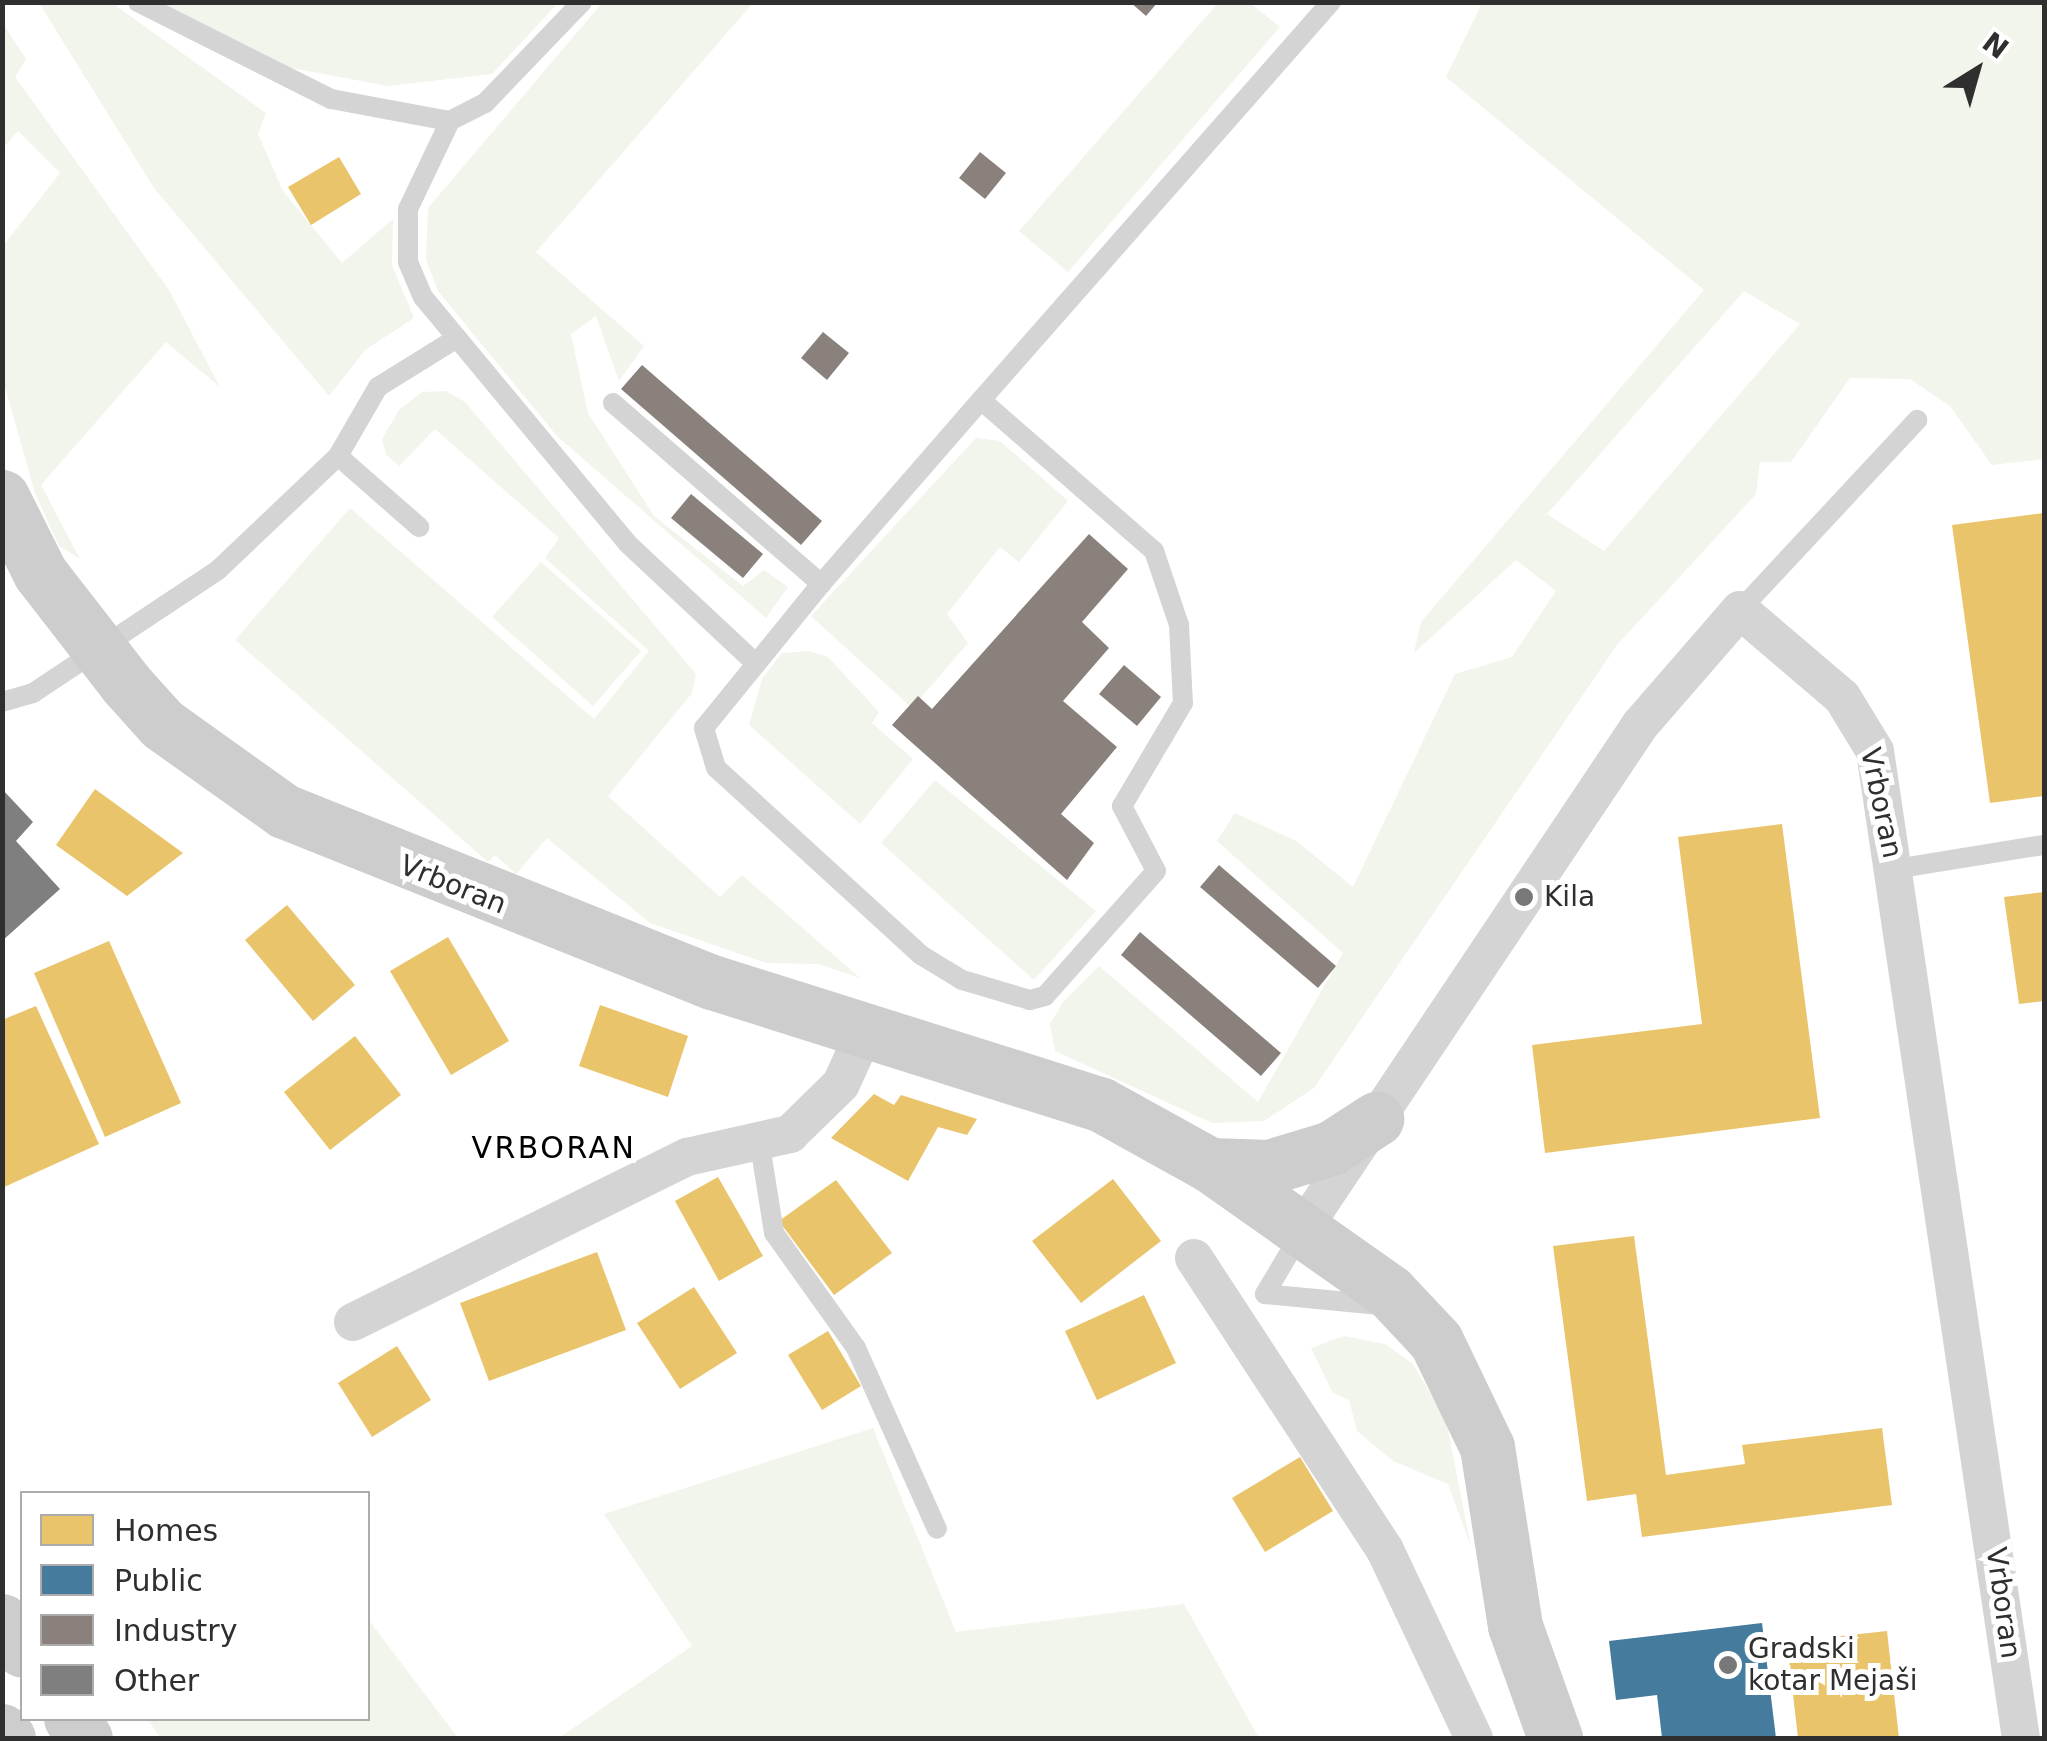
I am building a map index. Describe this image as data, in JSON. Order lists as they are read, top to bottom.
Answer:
{
  "streets": {
    "street": ["Vrboran"]
  },
  "districts": ["VRBORAN"],
  "places": ["Kila", "Gradski kotar Mejaši"],
  "legend": [
    "Homes",
    "Public",
    "Industry",
    "Other"
  ],
  "north": "top right"
}
